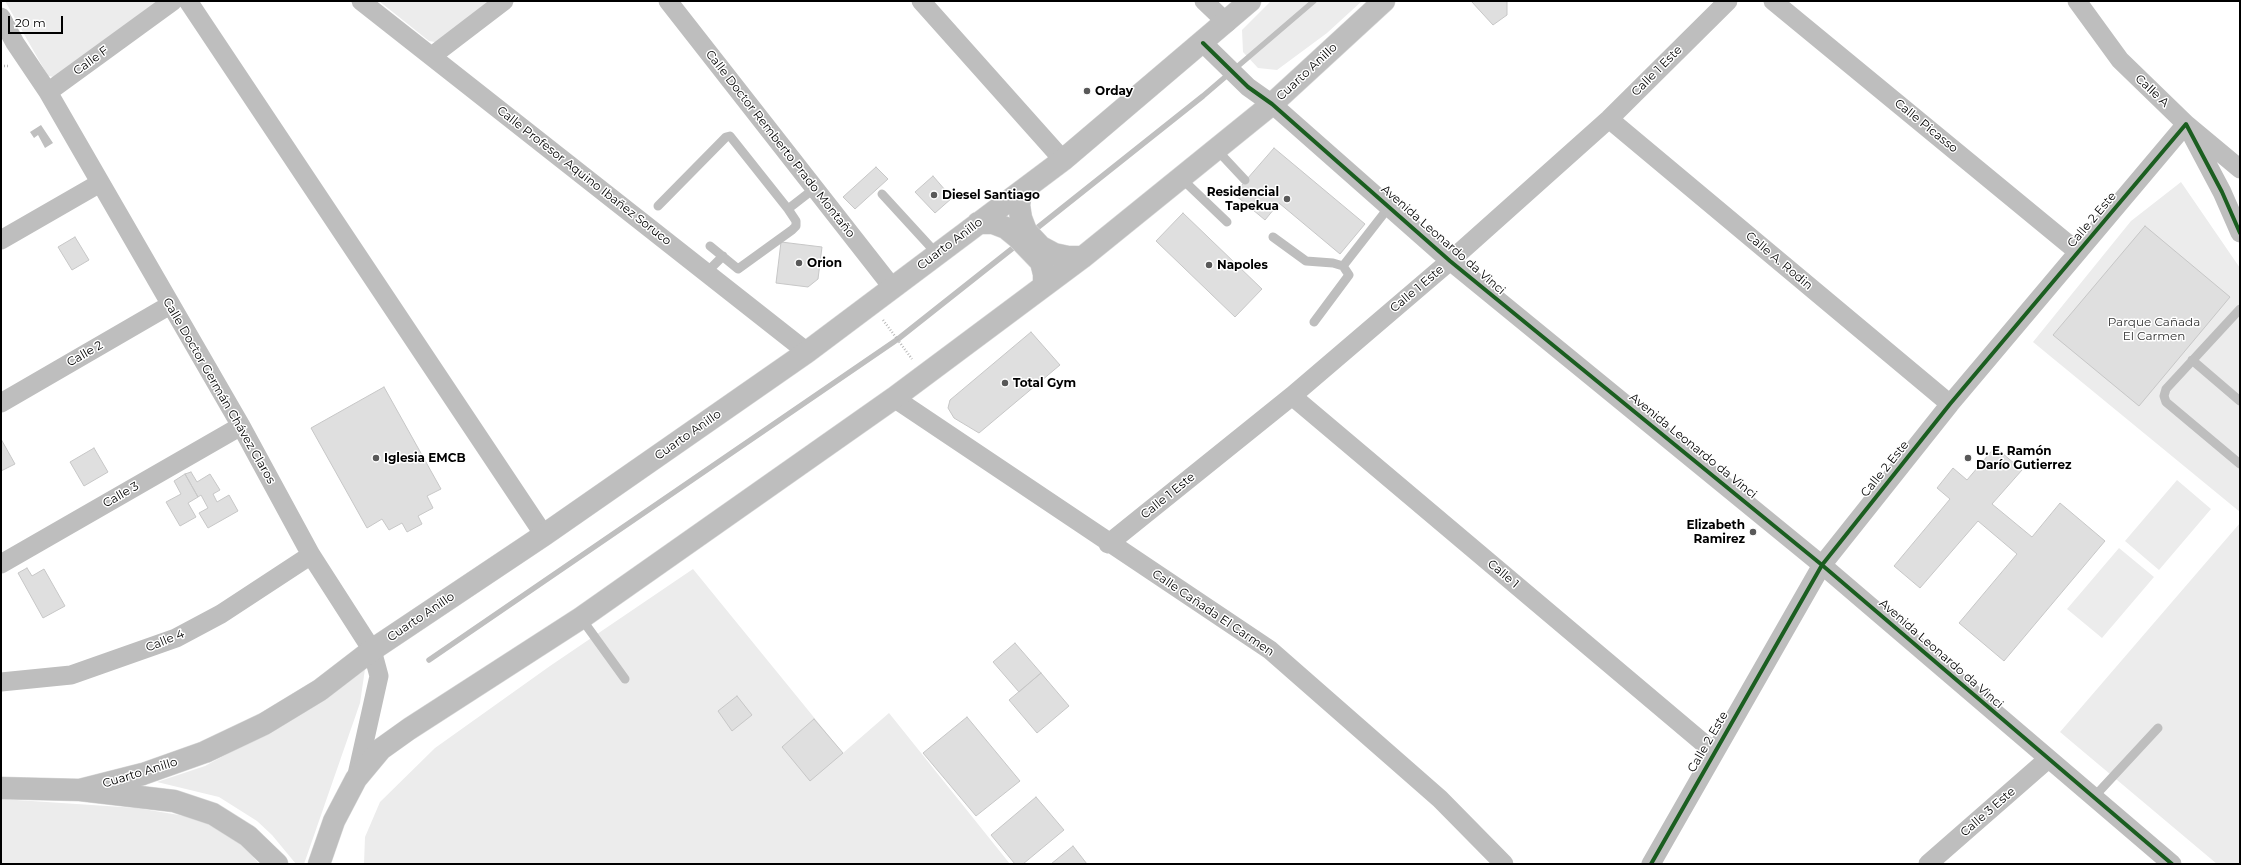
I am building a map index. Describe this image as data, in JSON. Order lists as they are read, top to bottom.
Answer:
{
  "streets": {
    "highway": ["Cuarto Anillo"],
    "street": [
      "Calle F",
      "Calle 1 Este",
      "Calle A",
      "Calle Picasso",
      "Calle Doctor Remberto Prado Montaño",
      "Calle Profesor Aquino Ibañez Soruco",
      "Calle 2 Este",
      "Avenida Leonardo da Vinci",
      "Calle A. Rodin",
      "Calle 2",
      "Calle Doctor Germán Chávez Claros",
      "Calle 3",
      "Calle 1",
      "Calle Cañada El Carmen",
      "Calle 4",
      "Calle 3 Este"
    ]
  },
  "crossings": [
    ["Calle F", "Calle Doctor Germán Chávez Claros"],
    ["Calle 1 Este", "Avenida Leonardo da Vinci"],
    ["Calle 1 Este", "Calle A. Rodin"],
    ["Calle 1 Este", "Calle 1"],
    ["Calle 1 Este", "Calle Cañada El Carmen"],
    ["Cuarto Anillo", "Calle Doctor Remberto Prado Montaño"],
    ["Cuarto Anillo", "Calle Profesor Aquino Ibañez Soruco"],
    ["Cuarto Anillo", "Avenida Leonardo da Vinci"],
    ["Cuarto Anillo", "Calle Doctor Germán Chávez Claros"],
    ["Cuarto Anillo", "Calle Cañada El Carmen"],
    ["Calle A", "Calle 2 Este"],
    ["Calle Picasso", "Calle 2 Este"],
    ["Calle 2 Este", "Avenida Leonardo da Vinci"],
    ["Calle 2 Este", "Calle A. Rodin"],
    ["Calle 2 Este", "Calle 1"],
    ["Avenida Leonardo da Vinci", "Calle 3 Este"],
    ["Calle 2", "Calle Doctor Germán Chávez Claros"],
    ["Calle Doctor Germán Chávez Claros", "Calle 3"],
    ["Calle Doctor Germán Chávez Claros", "Calle 4"]
  ],
  "parks": ["Parque Cañada El Carmen"],
  "places": [
    "Orday",
    "Diesel Santiago",
    "Residencial Tapekua",
    "Orion",
    "Napoles",
    "Total Gym",
    "Iglesia EMCB",
    "U. E. Ramón Darío Gutierrez",
    "Elizabeth Ramirez"
  ],
  "scale_bar": "20 m"
}
